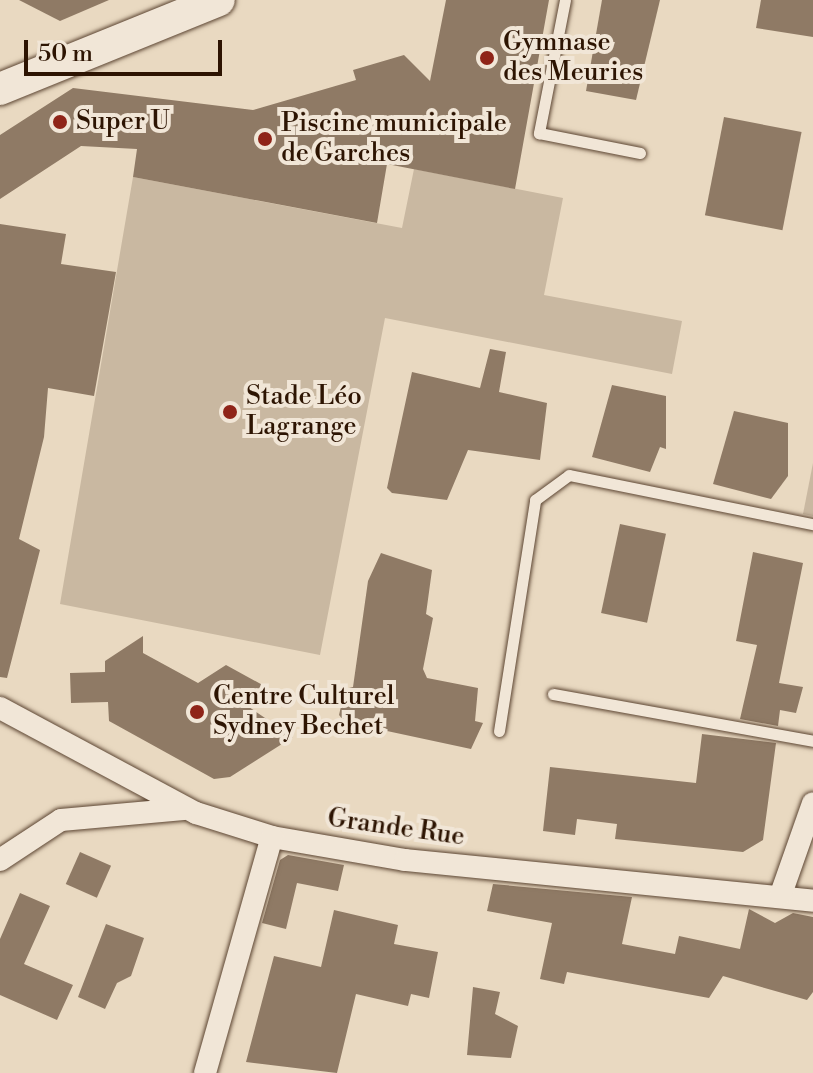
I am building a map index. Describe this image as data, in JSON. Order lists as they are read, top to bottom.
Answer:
{
  "streets": {
    "street": ["Grande Rue"]
  },
  "places": [
    "Gymnase des Meuries",
    "Super U",
    "Piscine municipale de Garches",
    "Stade Léo Lagrange",
    "Centre Culturel Sydney Bechet"
  ],
  "scale_bar": "50 m"
}
